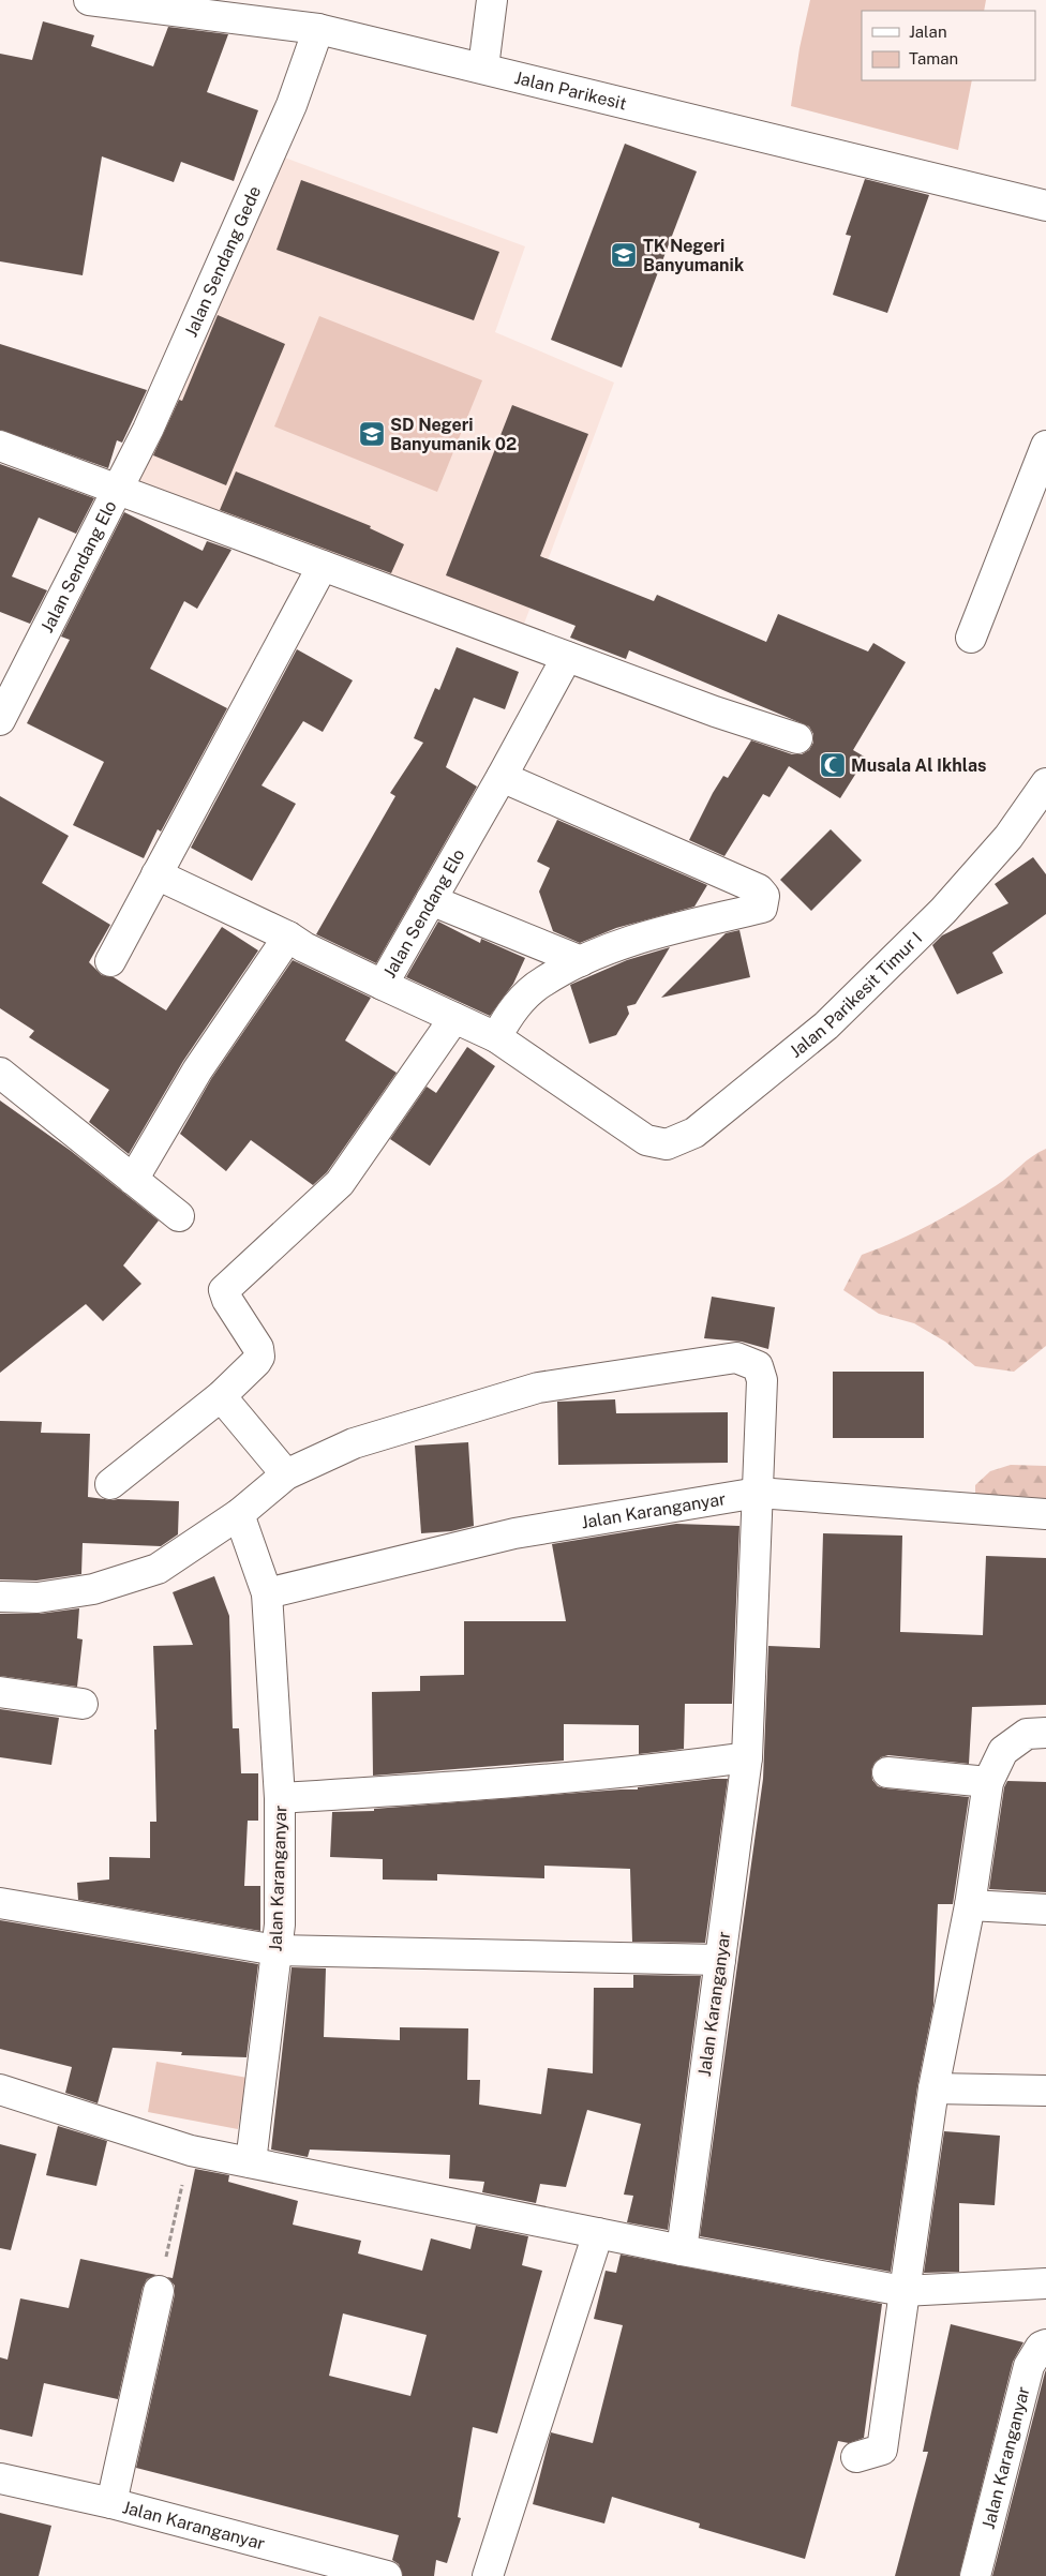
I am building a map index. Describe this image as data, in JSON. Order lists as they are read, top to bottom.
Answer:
{
  "streets": {
    "street": [
      "Jalan Parikesit",
      "Jalan Sendang Gede",
      "Jalan Sendang Elo",
      "Jalan Parikesit Timur I",
      "Jalan Karanganyar"
    ]
  },
  "crossings": [
    ["Jalan Parikesit", "Jalan Sendang Gede"],
    ["Jalan Sendang Gede", "Jalan Sendang Elo"],
    ["Jalan Sendang Elo", "Jalan Parikesit Timur I"]
  ],
  "places": {
    "school or university": ["TK Negeri Banyumanik", "SD Negeri Banyumanik 02"],
    "mosque": ["Musala Al Ikhlas"]
  },
  "legend": ["Jalan", "Taman"]
}
